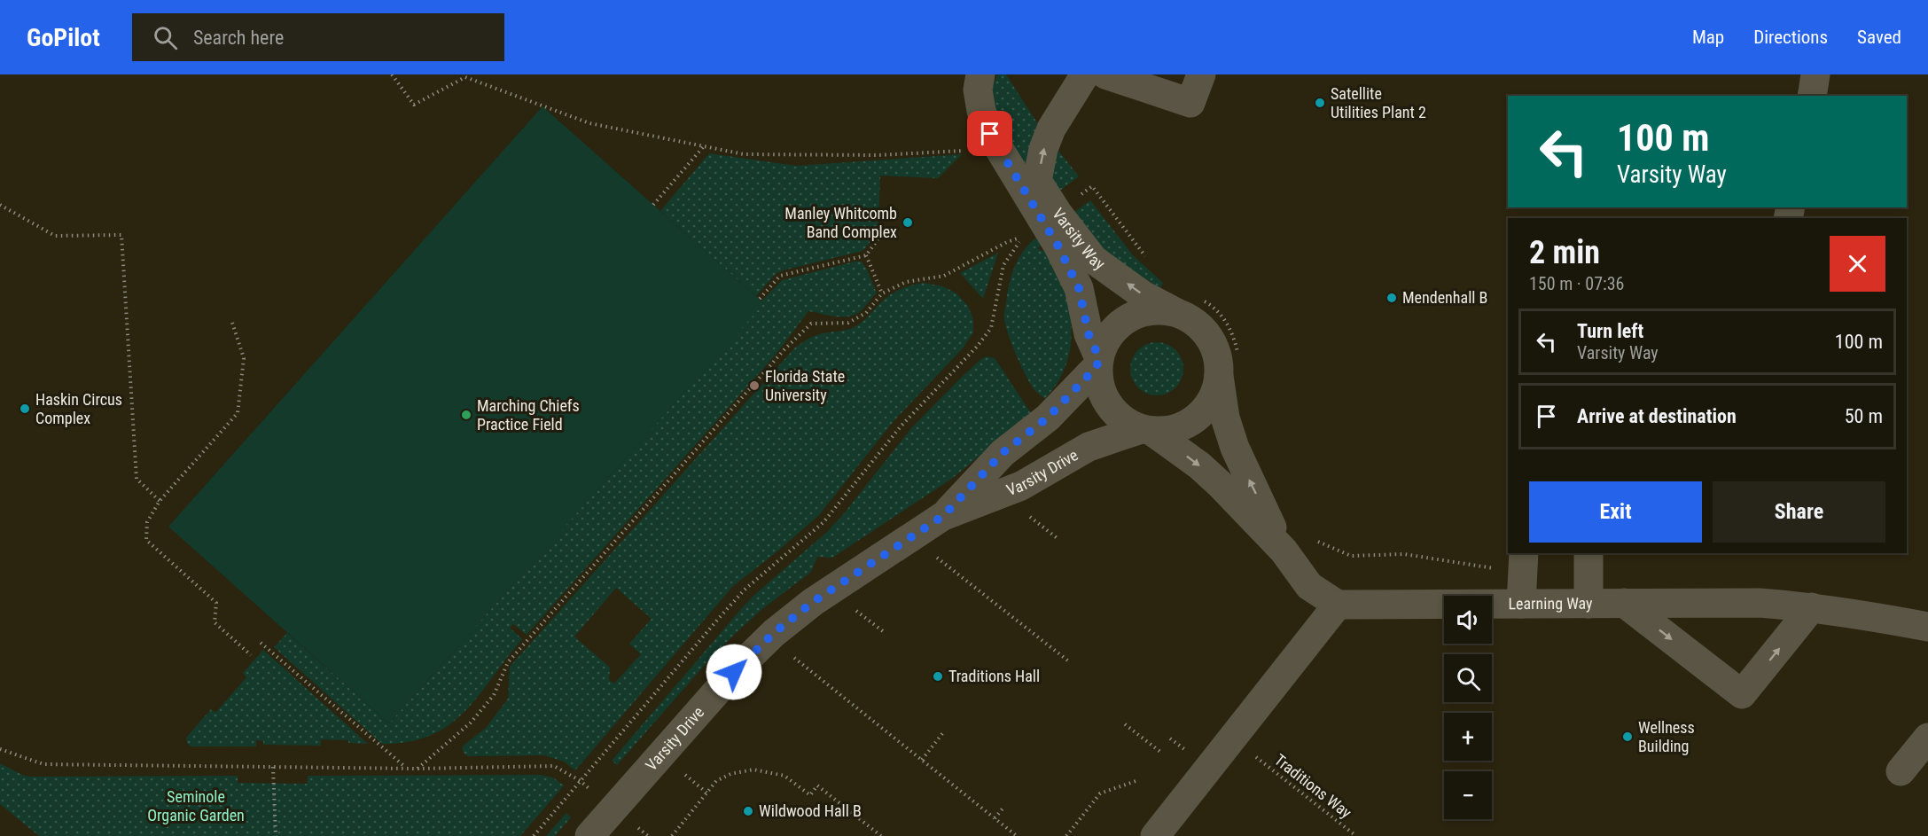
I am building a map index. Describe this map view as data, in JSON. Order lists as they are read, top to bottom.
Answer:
{
  "streets": {
    "lane": ["Varsity Way", "Varsity Drive", "Learning Way"],
    "path": ["Traditions Way"]
  },
  "crossings": [
    ["Varsity Way", "Varsity Drive"]
  ],
  "parks": ["Seminole Organic Garden"],
  "places": [
    "Satellite Utilities Plant 2",
    "Manley Whitcomb Band Complex",
    "Mendenhall B",
    "Florida State University",
    "Haskin Circus Complex",
    "Marching Chiefs Practice Field",
    "Traditions Hall",
    "Wellness Building",
    "Wildwood Hall B"
  ],
  "page": {
    "header": "GoPilot",
    "search": "Search here",
    "nav": ["Map", "Directions", "Saved"],
    "turn": ["100 m", "Varsity Way"],
    "heading": ["2 min", "150 m · 07:36"],
    "list": [
      {
        "name": "Turn left",
        "note": "Varsity Way",
        "value": "100 m"
      },
      {
        "name": "Arrive at destination",
        "value": "50 m"
      }
    ],
    "buttons": ["Exit", "Share"],
    "map_buttons": ["+", "−"]
  }
}
